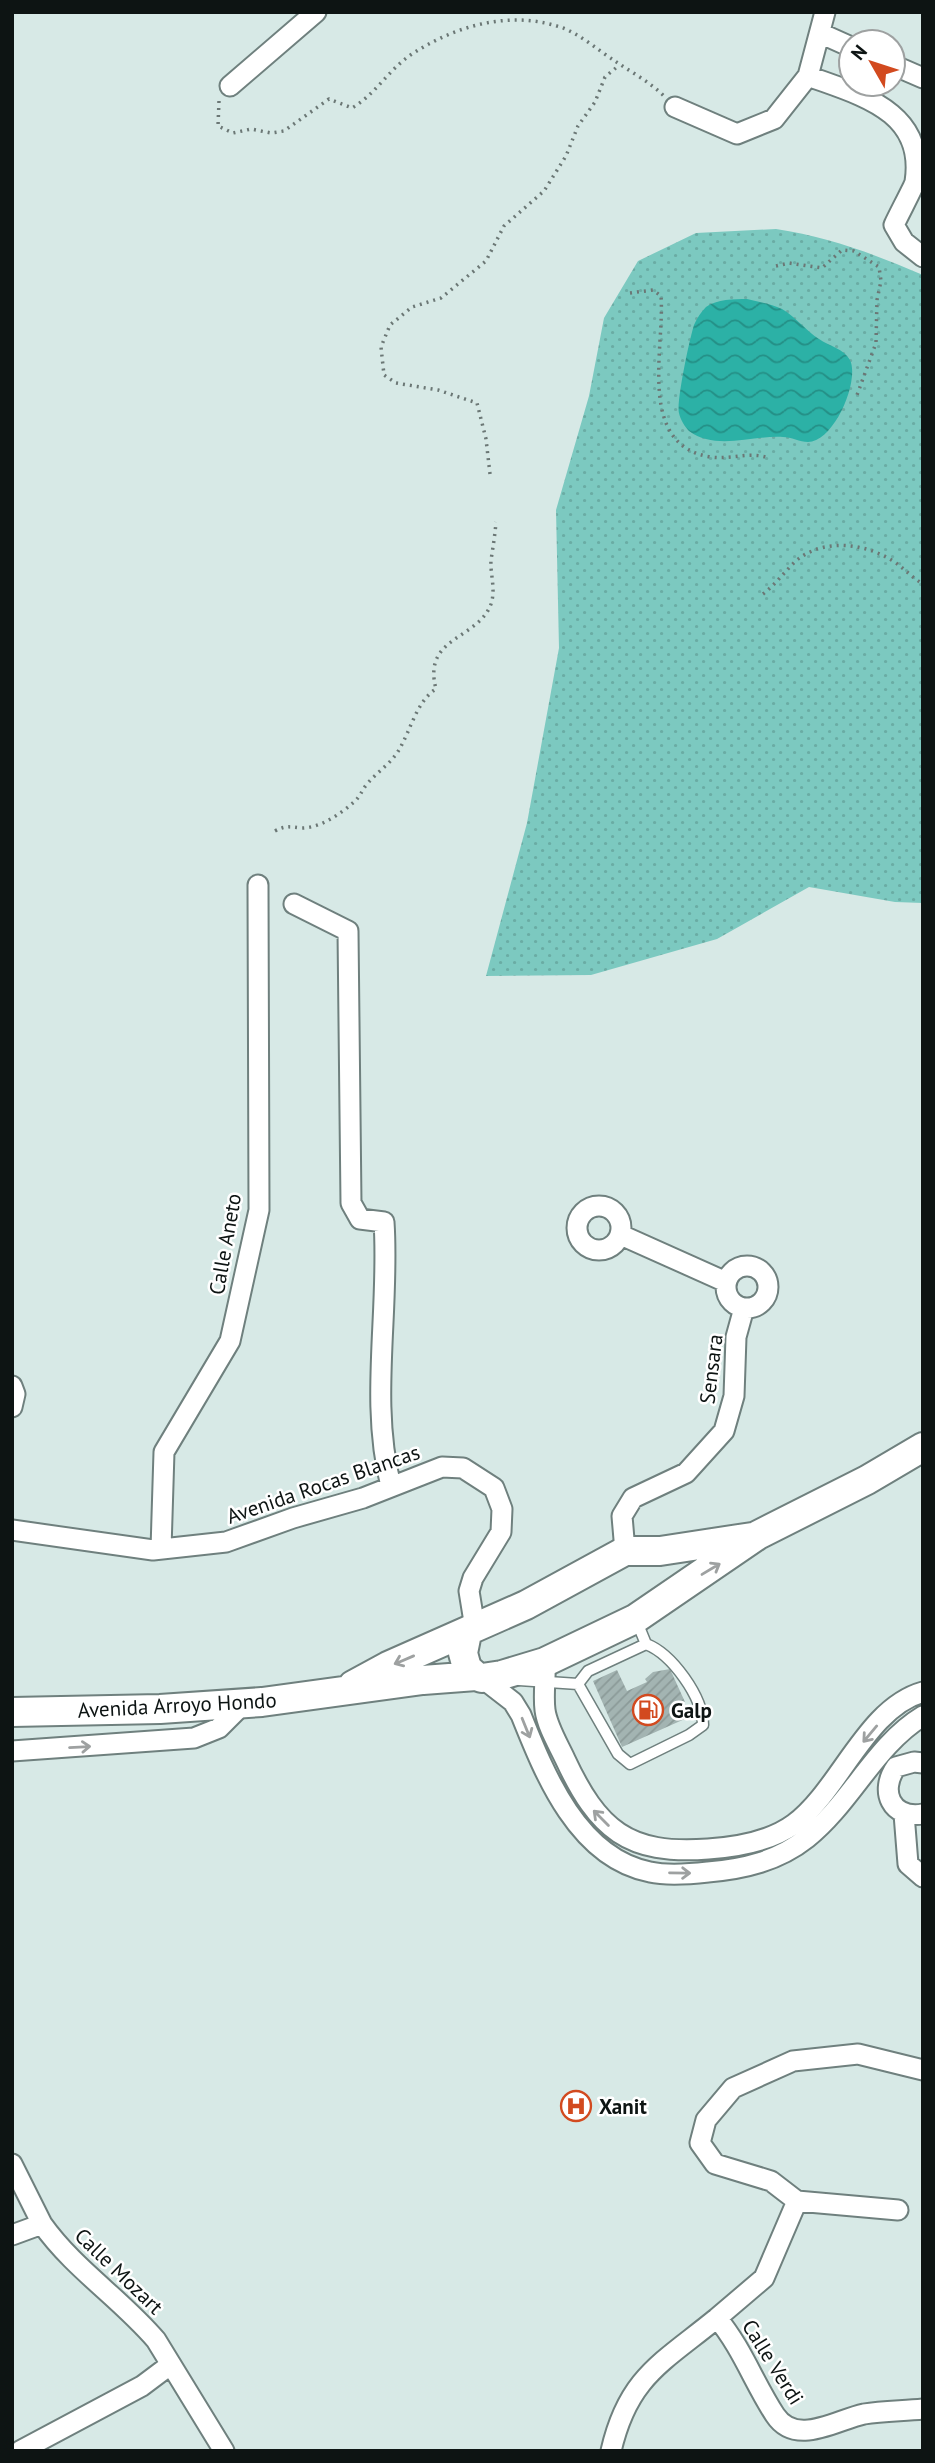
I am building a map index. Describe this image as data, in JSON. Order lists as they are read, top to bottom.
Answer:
{
  "streets": {
    "main road": ["Avenida Arroyo Hondo"],
    "street": [
      "Calle Aneto",
      "Sensara",
      "Avenida Rocas Blancas",
      "Calle Mozart",
      "Calle Verdi"
    ]
  },
  "crossings": [
    ["Calle Aneto", "Avenida Rocas Blancas"],
    ["Sensara", "Avenida Arroyo Hondo"],
    ["Avenida Rocas Blancas", "Avenida Arroyo Hondo"]
  ],
  "places": {
    "fuel station": ["Galp"],
    "hospital": ["Xanit"]
  },
  "north": "top left"
}
